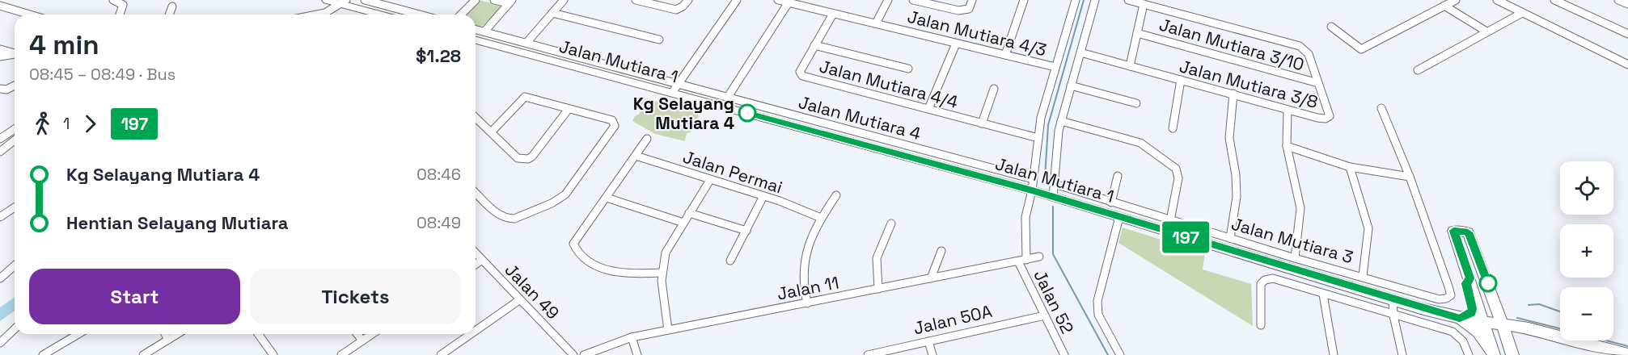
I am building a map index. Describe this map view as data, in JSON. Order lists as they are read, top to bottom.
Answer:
{
  "streets": {
    "street": [
      "Jalan Mutiara 4/3",
      "Jalan Mutiara 3/10",
      "Jalan Mutiara 1",
      "Jalan Mutiara 4/4",
      "Jalan Mutiara 3/8",
      "Jalan Mutiara 4",
      "Jalan Permai",
      "Jalan Mutiara 3",
      "Jalan 11",
      "Jalan 49",
      "Jalan 52",
      "Jalan 50A"
    ]
  },
  "crossings": [
    ["Jalan Mutiara 4/3", "Jalan Mutiara 4/4"],
    ["Jalan Mutiara 3/10", "Jalan Mutiara 3/8"],
    ["Jalan Mutiara 1", "Jalan Mutiara 4"],
    ["Jalan 11", "Jalan 52"],
    ["Jalan 52", "Jalan 50A"]
  ],
  "places": ["Kg Selayang Mutiara 4"],
  "lines": ["bus line 197"],
  "page": {
    "on_map": "197",
    "heading": ["4 min", "08:45 – 08:49 · Bus", "$1.28"],
    "legs": ["1", "197"],
    "list": [
      {
        "name": "Kg Selayang Mutiara 4",
        "value": "08:46"
      },
      {
        "name": "Hentian Selayang Mutiara",
        "value": "08:49"
      }
    ],
    "map_buttons": ["+", "−"],
    "buttons": ["Start", "Tickets"]
  }
}
